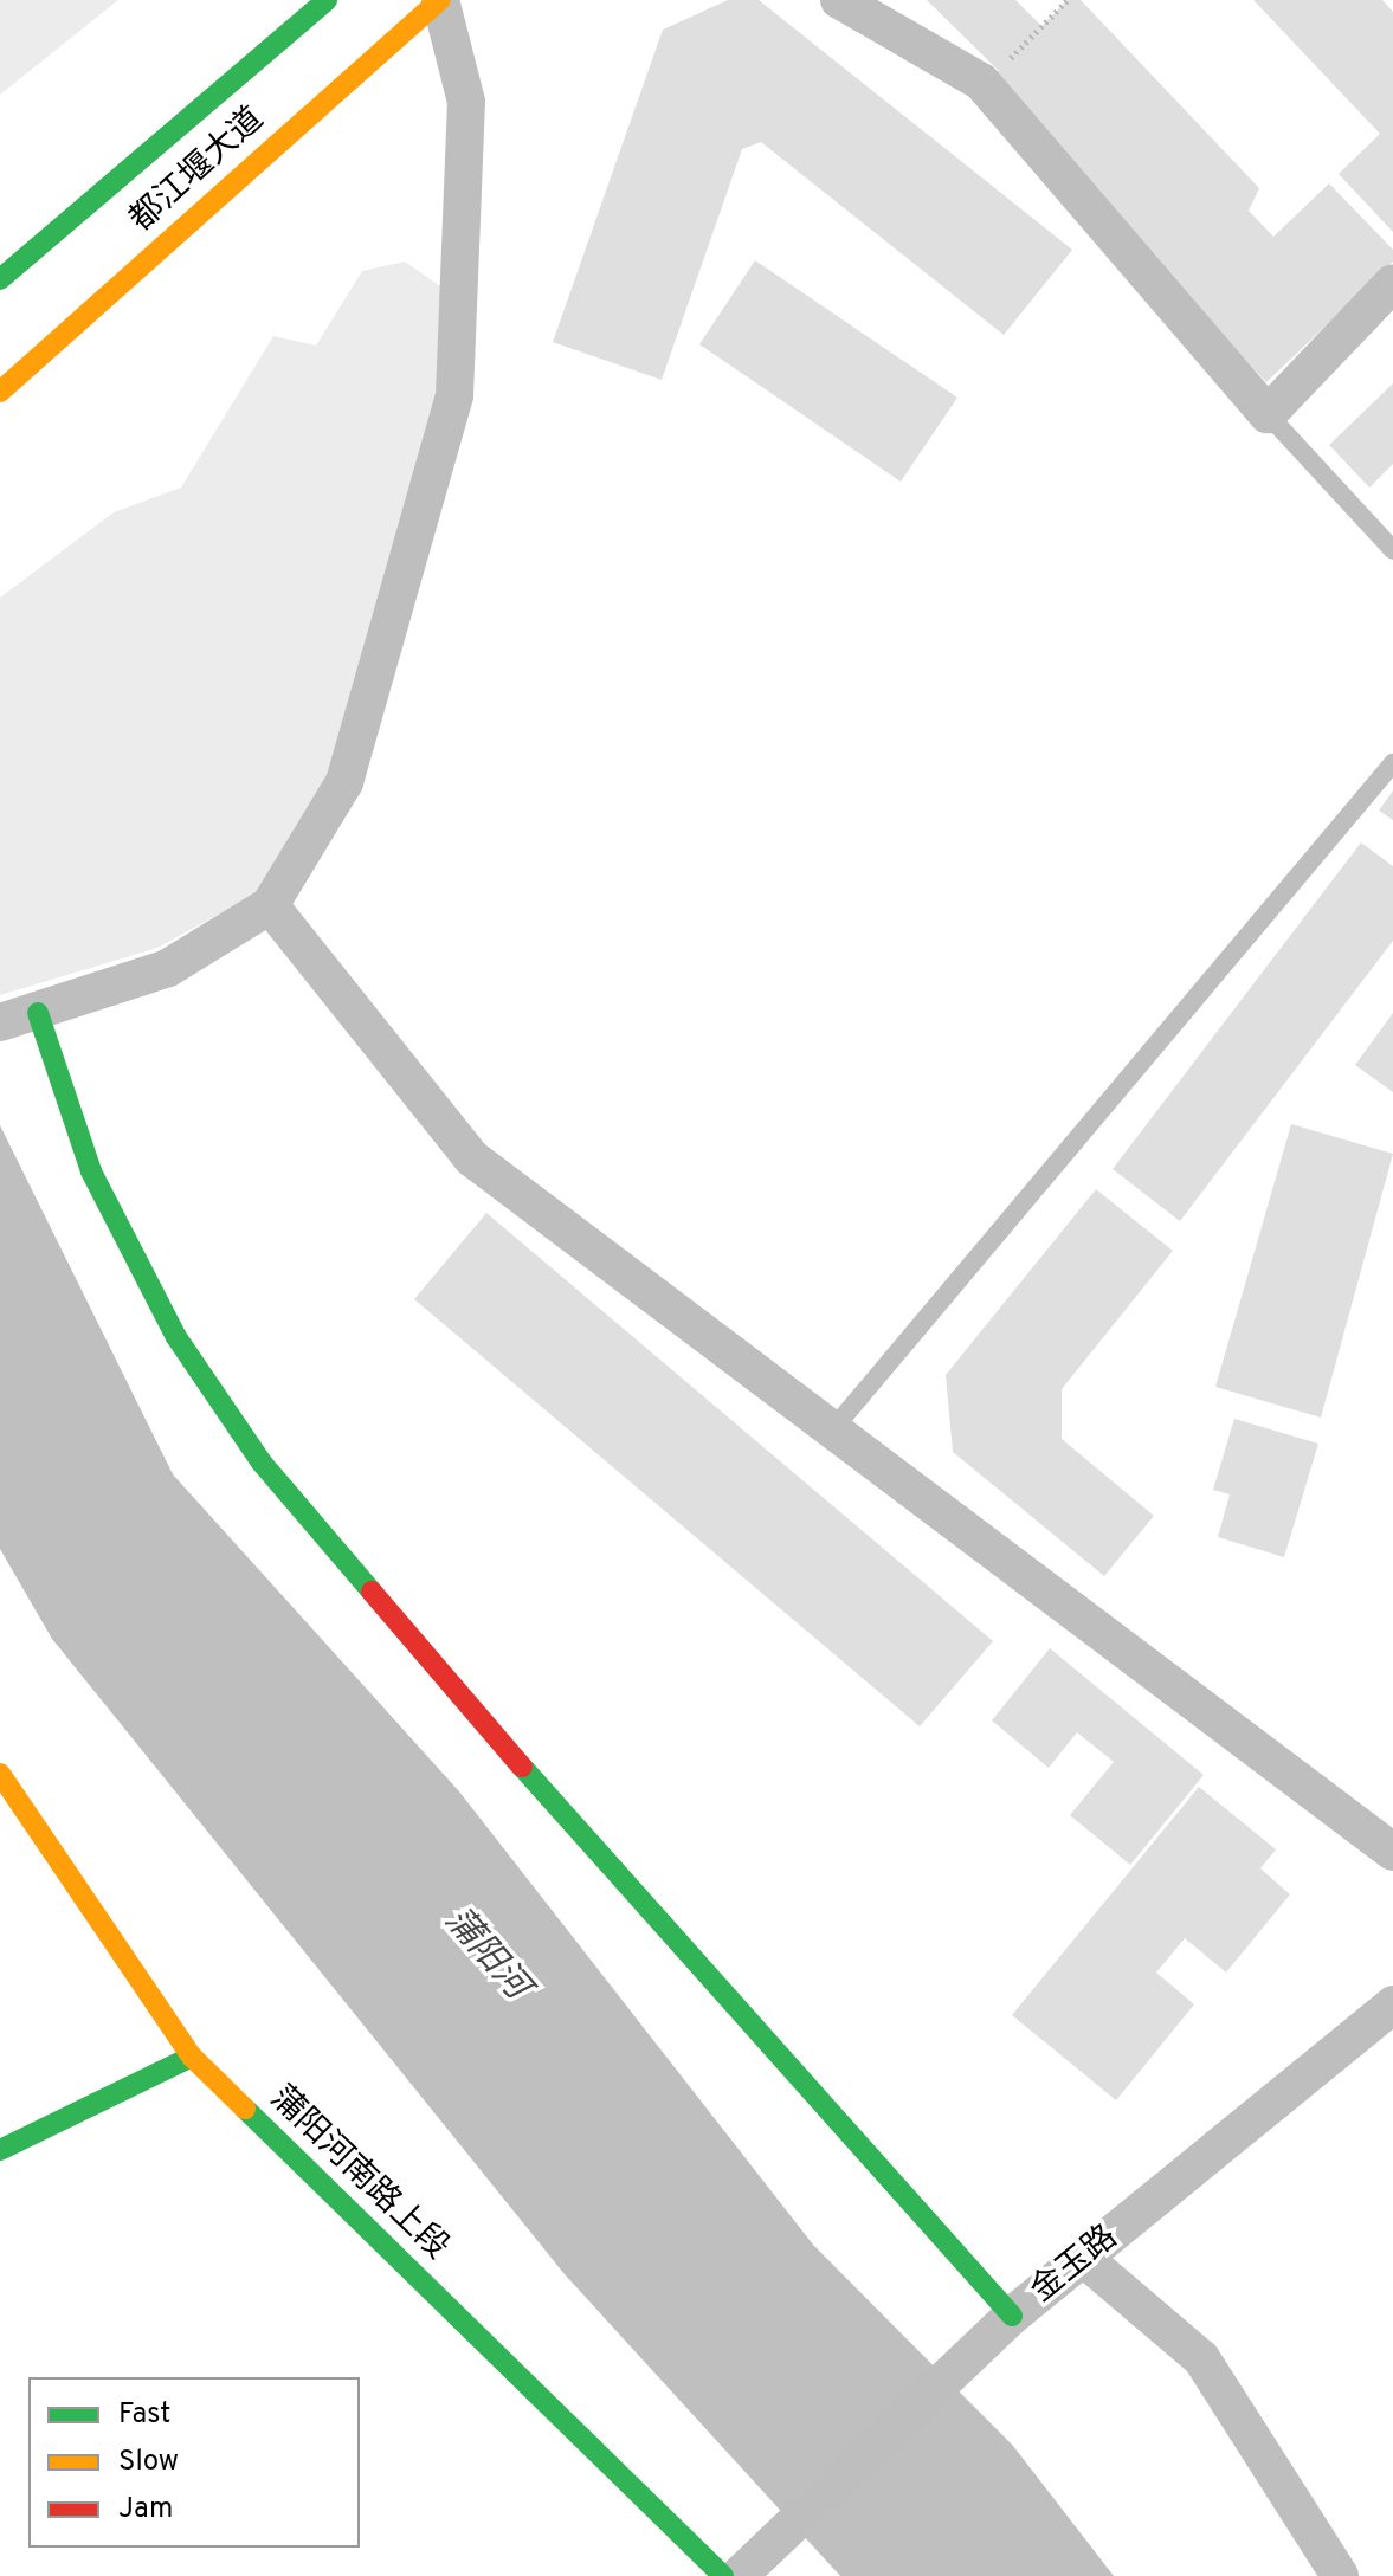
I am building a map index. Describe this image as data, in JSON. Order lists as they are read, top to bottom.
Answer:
{
  "streets": {
    "street": ["都江堰大道", "蒲阳河南路上段", "金玉路"]
  },
  "water": ["蒲阳河"],
  "legend": ["Fast", "Slow", "Jam"]
}
